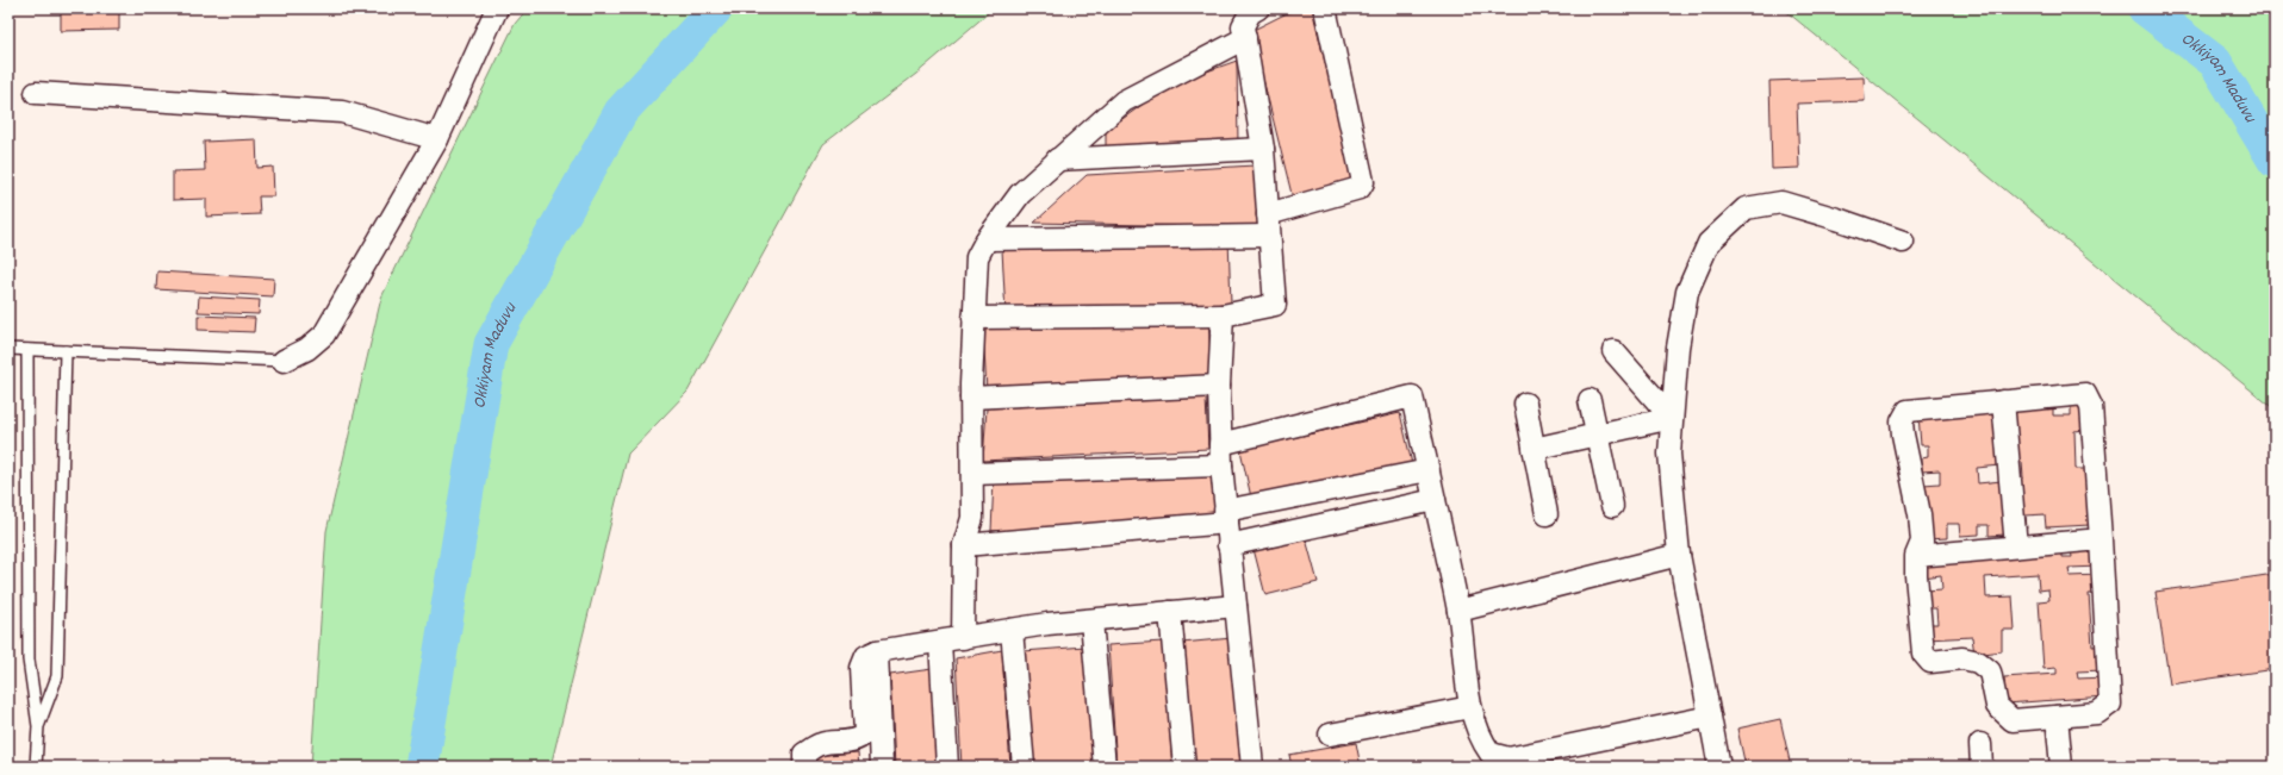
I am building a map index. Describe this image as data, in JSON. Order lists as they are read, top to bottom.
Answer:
{
  "water": ["Okkiyam Maduvu"]
}
